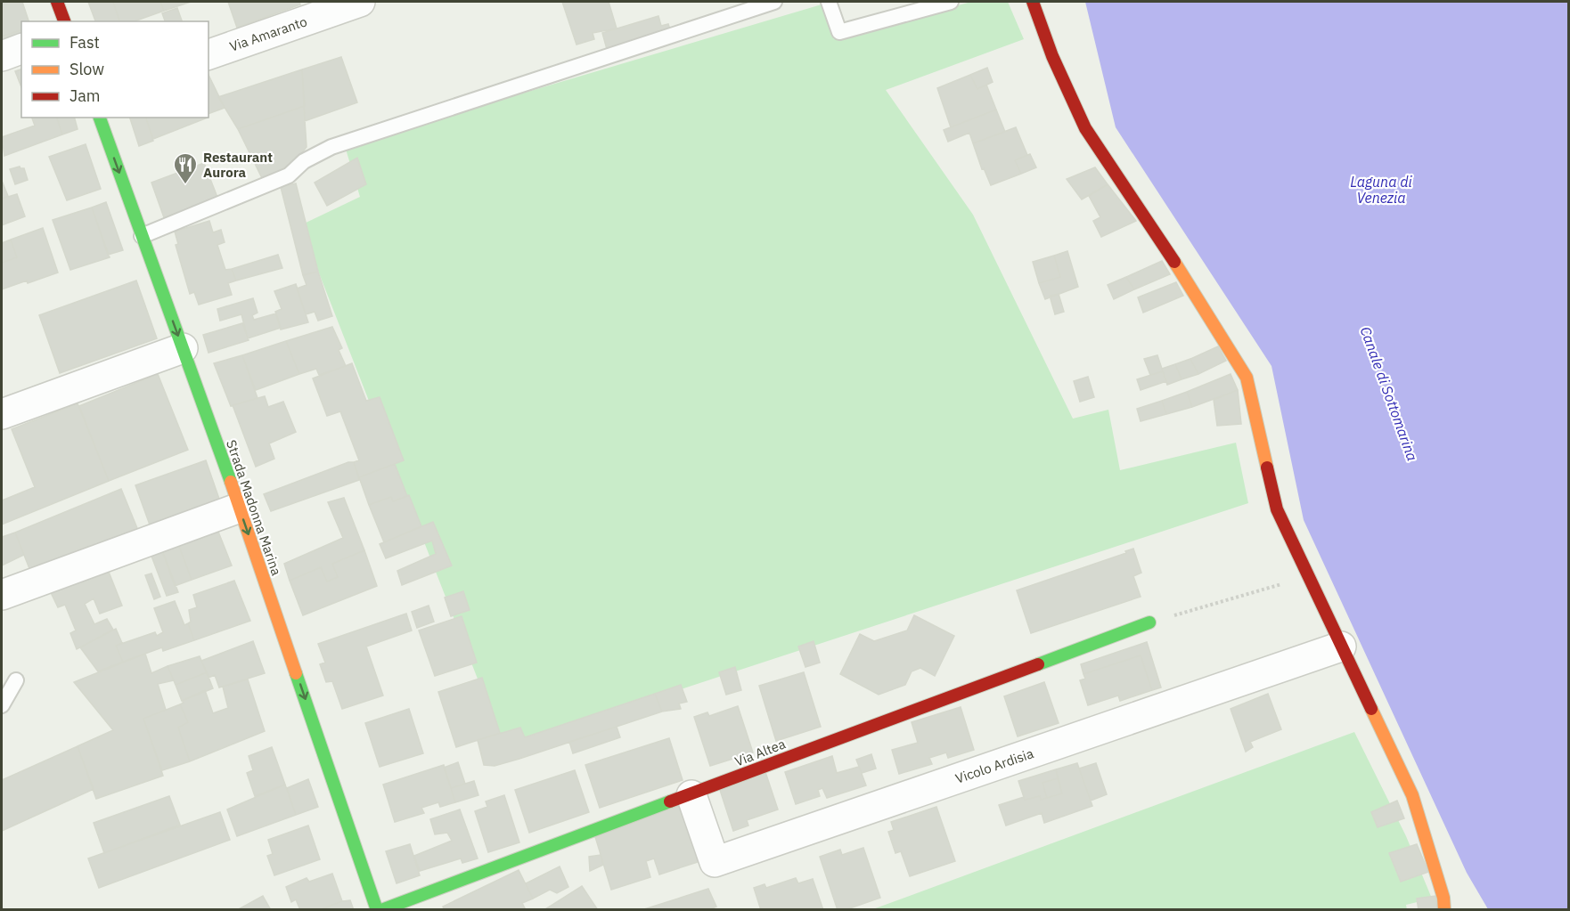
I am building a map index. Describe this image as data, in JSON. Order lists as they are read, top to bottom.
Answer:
{
  "streets": {
    "street": [
      "Via Amaranto",
      "Strada Madonna Marina",
      "Via Altea",
      "Vicolo Ardisia"
    ]
  },
  "crossings": [
    ["Strada Madonna Marina", "Via Altea"],
    ["Via Altea", "Vicolo Ardisia"]
  ],
  "one_way": ["Strada Madonna Marina"],
  "water": ["Laguna di Venezia", "Canale di Sottomarina"],
  "places": {
    "restaurant": ["Restaurant Aurora"]
  },
  "legend": ["Fast", "Slow", "Jam"]
}
